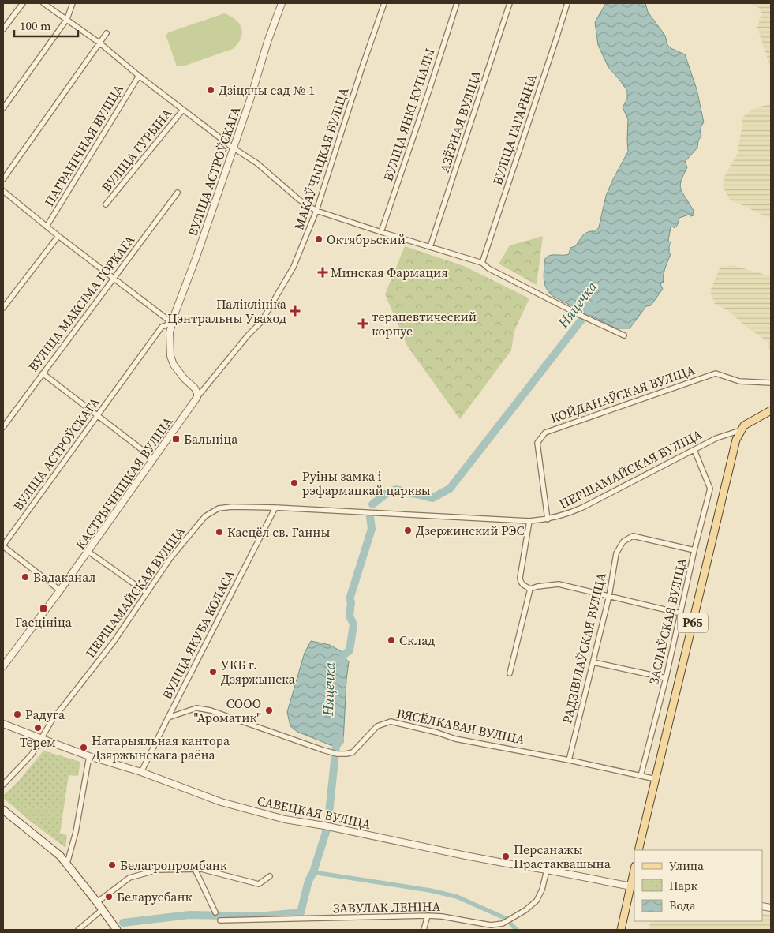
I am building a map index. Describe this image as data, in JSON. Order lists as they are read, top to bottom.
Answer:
{
  "streets": {
    "main road": ["Р65"],
    "street": [
      "ВУЛІЦА ЯНКІ КУПАЛЫ",
      "АЗЁРНАЯ ВУЛІЦА",
      "ВУЛІЦА ГАГАРЫНА",
      "ПАГРАНІЧНАЯ ВУЛІЦА",
      "ВУЛІЦА ГУРЫНА",
      "МАКАЎЧЫЦКАЯ ВУЛІЦА",
      "ВУЛІЦА АСТРОЎСКАГА",
      "ВУЛІЦА МАКСІМА ГОРКАГА",
      "КОЙДАНАЎСКАЯ ВУЛІЦА",
      "ПЕРШАМАЙСКАЯ ВУЛІЦА",
      "КАСТРЫЧНІЦКАЯ ВУЛІЦА",
      "ЗАСЛАЎСКАЯ ВУЛІЦА",
      "ВУЛІЦА ЯКУБА КОЛАСА",
      "РАДЗІВІЛАЎСКАЯ ВУЛІЦА",
      "ВЯСЁЛКАВАЯ ВУЛІЦА",
      "САВЕЦКАЯ ВУЛІЦА",
      "ЗАВУЛАК ЛЕНІНА"
    ]
  },
  "crossings": [
    ["МАКАЎЧЫЦКАЯ ВУЛІЦА", "КАСТРЫЧНІЦКАЯ ВУЛІЦА"],
    ["ВУЛІЦА АСТРОЎСКАГА", "КАСТРЫЧНІЦКАЯ ВУЛІЦА"],
    ["КОЙДАНАЎСКАЯ ВУЛІЦА", "ПЕРШАМАЙСКАЯ ВУЛІЦА"],
    ["ПЕРШАМАЙСКАЯ ВУЛІЦА", "ЗАСЛАЎСКАЯ ВУЛІЦА"],
    ["ПЕРШАМАЙСКАЯ ВУЛІЦА", "Р65"],
    ["ПЕРШАМАЙСКАЯ ВУЛІЦА", "ВУЛІЦА ЯКУБА КОЛАСА"],
    ["ПЕРШАМАЙСКАЯ ВУЛІЦА", "САВЕЦКАЯ ВУЛІЦА"],
    ["ЗАСЛАЎСКАЯ ВУЛІЦА", "РАДЗІВІЛАЎСКАЯ ВУЛІЦА"],
    ["ЗАСЛАЎСКАЯ ВУЛІЦА", "ВЯСЁЛКАВАЯ ВУЛІЦА"],
    ["Р65", "ВЯСЁЛКАВАЯ ВУЛІЦА"],
    ["ВУЛІЦА ЯКУБА КОЛАСА", "ВЯСЁЛКАВАЯ ВУЛІЦА"],
    ["ВУЛІЦА ЯКУБА КОЛАСА", "САВЕЦКАЯ ВУЛІЦА"],
    ["РАДЗІВІЛАЎСКАЯ ВУЛІЦА", "ВЯСЁЛКАВАЯ ВУЛІЦА"],
    ["САВЕЦКАЯ ВУЛІЦА", "ЗАВУЛАК ЛЕНІНА"]
  ],
  "water": ["Няцечка"],
  "places": {
    "other": [
      "Дзіцячы сад № 1",
      "Октябрьский",
      "Руіны замка і рэфармацкай царквы",
      "Дзержинский РЭС",
      "Касцёл св. Ганны",
      "Вадаканал",
      "Склад",
      "УКБ г. Дзяржынска",
      "СООО \"Ароматик\"",
      "Радуга",
      "Терем",
      "Натарыяльная кантора Дзяржынскага раёна",
      "Персанажы Прастаквашына",
      "Белагропромбанк",
      "Беларусбанк"
    ],
    "health": ["Минская Фармация", "Паліклініка Цэнтральны Уваход", "терапевтический корпус"],
    "transit": ["Бальніца", "Гасцініца"]
  },
  "legend": ["Улица", "Парк", "Вода"],
  "scale_bar": "100 m"
}
